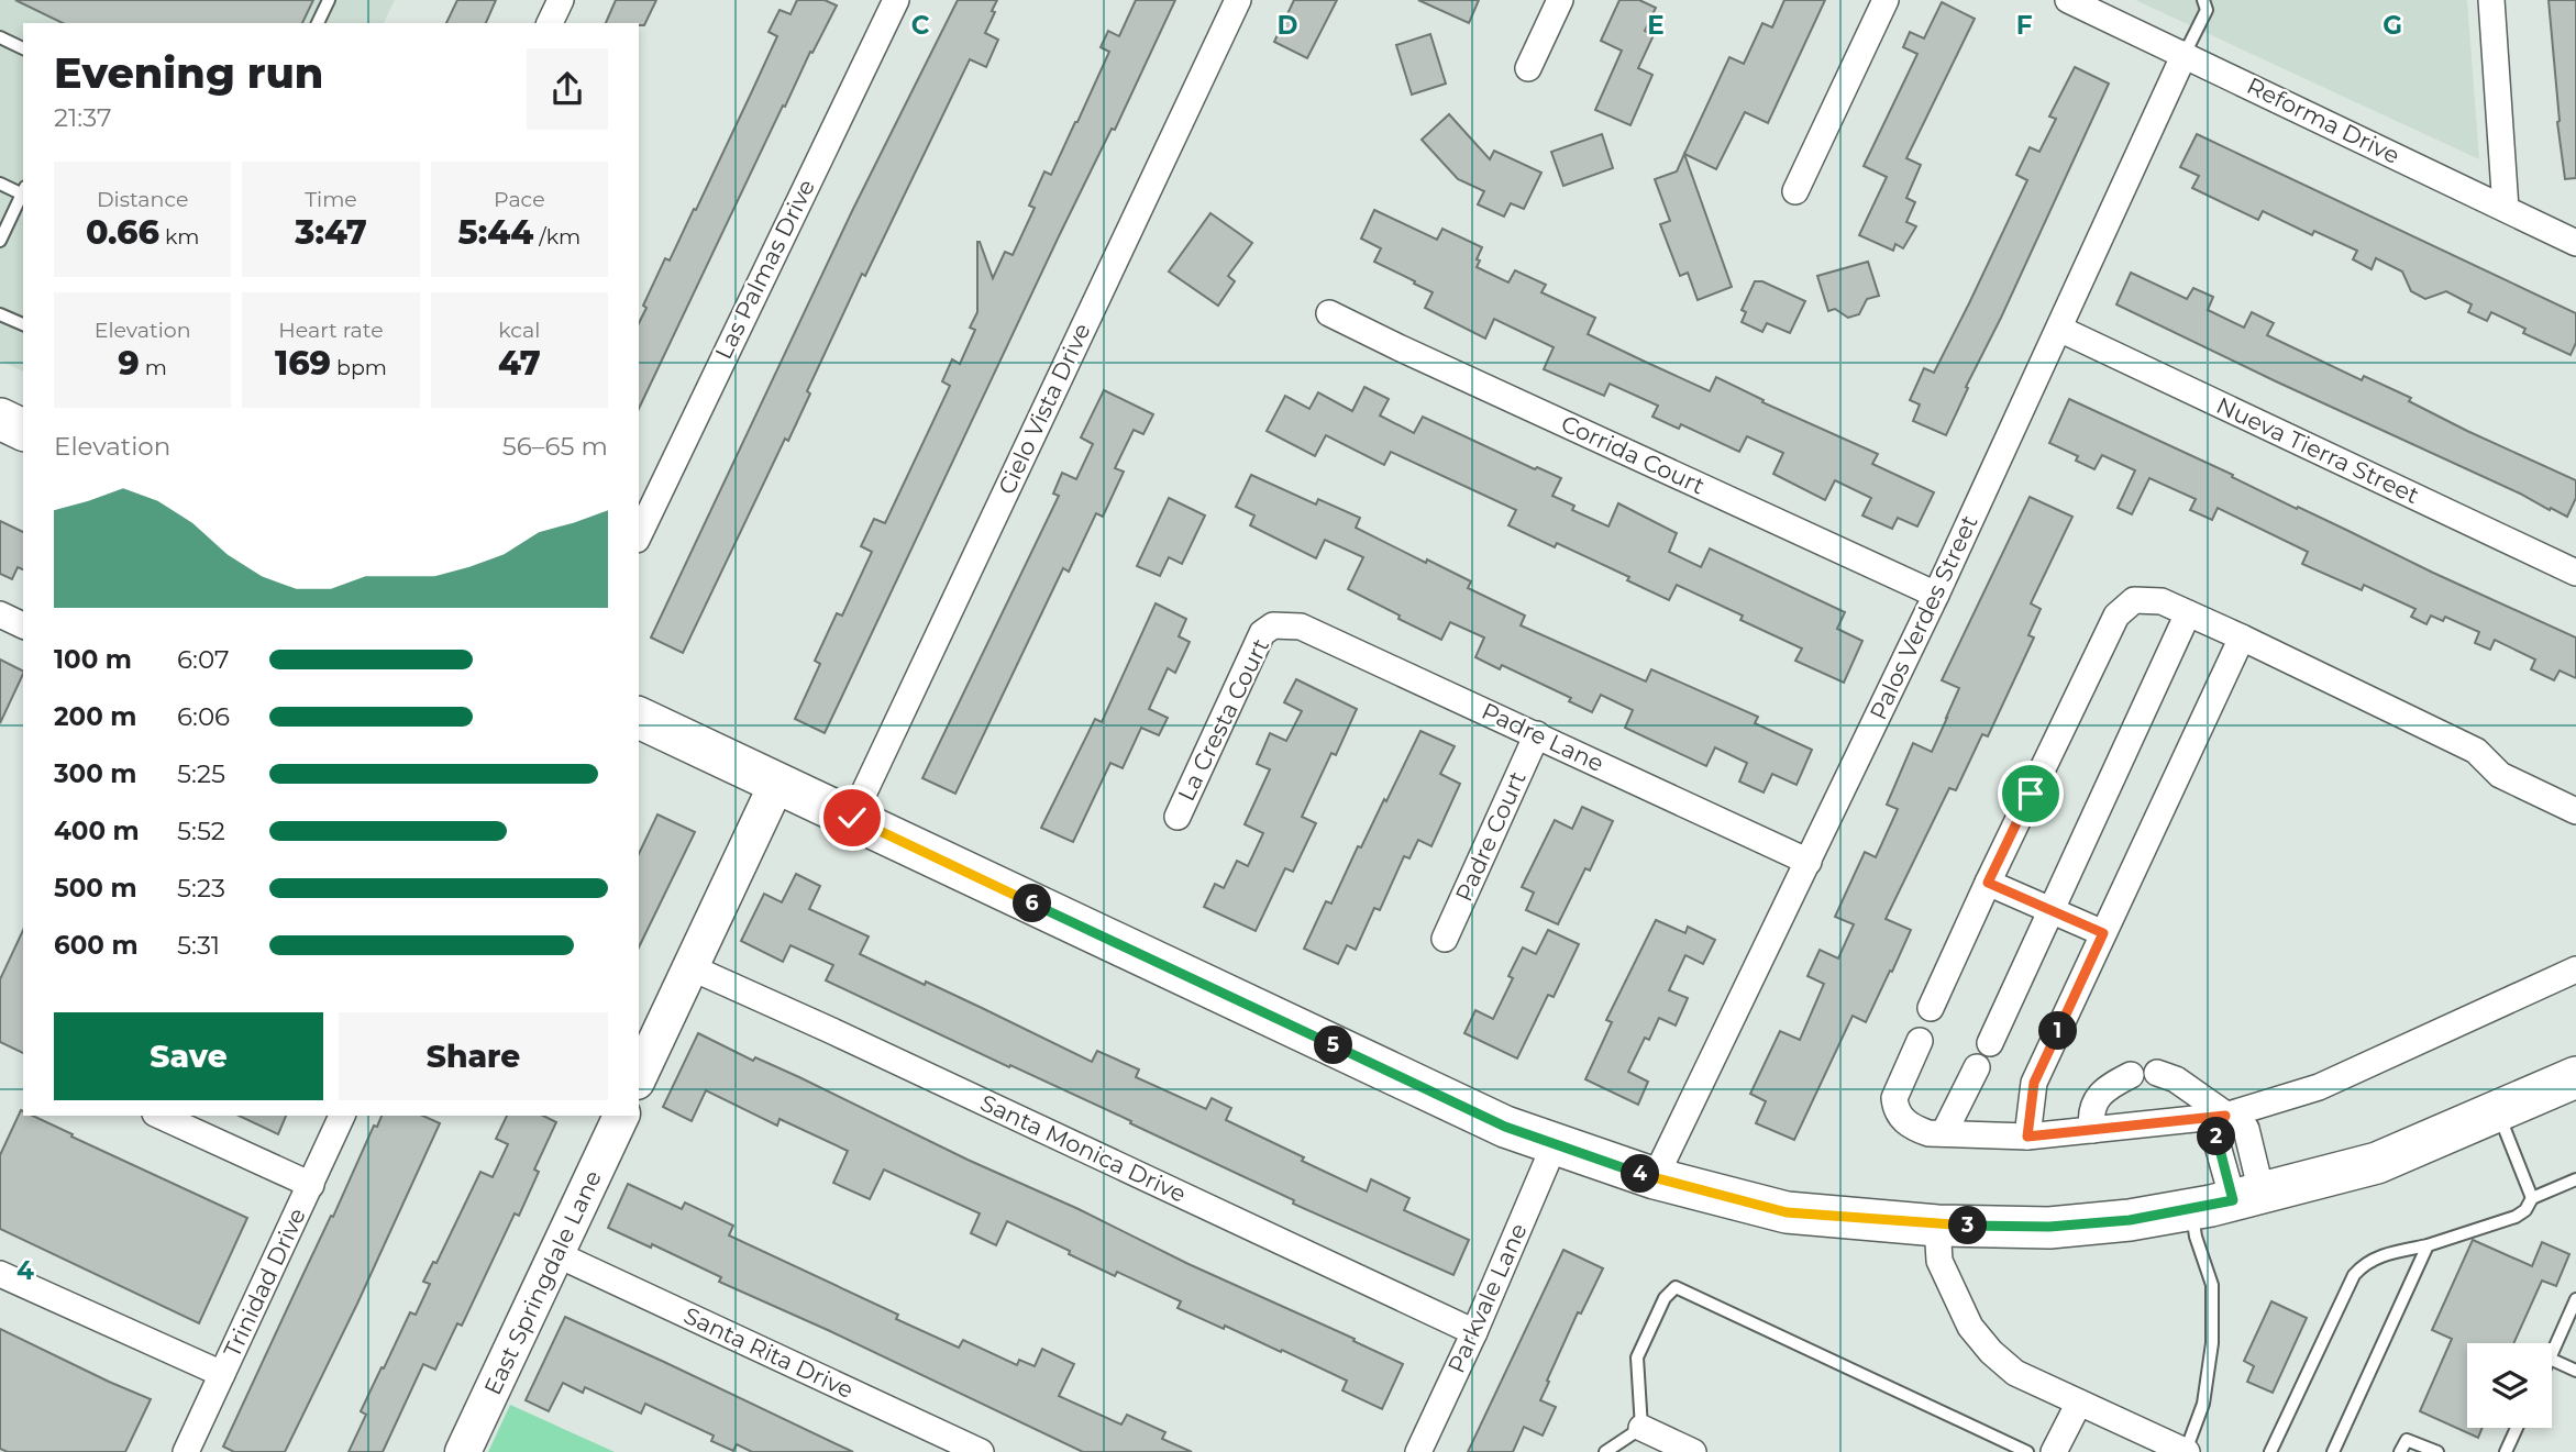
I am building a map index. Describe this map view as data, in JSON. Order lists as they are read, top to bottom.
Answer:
{
  "streets": {
    "street": [
      "Reforma Drive",
      "Las Palmas Drive",
      "Cielo Vista Drive",
      "Nueva Tierra Street",
      "Corrida Court",
      "Palos Verdes Street",
      "La Cresta Court",
      "Padre Lane",
      "Padre Court",
      "Santa Monica Drive",
      "Trinidad Drive",
      "East Springdale Lane",
      "Parkvale Lane",
      "Santa Rita Drive"
    ]
  },
  "crossings": [
    ["Reforma Drive", "Palos Verdes Street"],
    ["Nueva Tierra Street", "Palos Verdes Street"],
    ["Corrida Court", "Palos Verdes Street"],
    ["Palos Verdes Street", "Padre Lane"],
    ["La Cresta Court", "Padre Lane"],
    ["Padre Lane", "Padre Court"],
    ["Santa Monica Drive", "Parkvale Lane"],
    ["East Springdale Lane", "Santa Rita Drive"]
  ],
  "page": {
    "heading": ["Evening run", "21:37"],
    "stats": [
      ["Distance", "0.66 km"],
      ["Time", "3:47"],
      ["Pace", "5:44 /km"],
      ["Elevation", "9 m"],
      ["Heart rate", "169 bpm"],
      ["kcal", "47"]
    ],
    "chart": ["Elevation", "56–65 m"],
    "list": [
      {
        "name": "100 m",
        "note": "6:07"
      },
      {
        "name": "200 m",
        "note": "6:06"
      },
      {
        "name": "300 m",
        "note": "5:25"
      },
      {
        "name": "400 m",
        "note": "5:52"
      },
      {
        "name": "500 m",
        "note": "5:23"
      },
      {
        "name": "600 m",
        "note": "5:31"
      }
    ],
    "pins": [
      "6",
      "1",
      "5",
      "2",
      "4",
      "3"
    ],
    "buttons": ["Save", "Share"]
  },
  "grid": {
    "columns": [
      "C",
      "D",
      "E",
      "F",
      "G"
    ],
    "rows": ["4"]
  }
}
